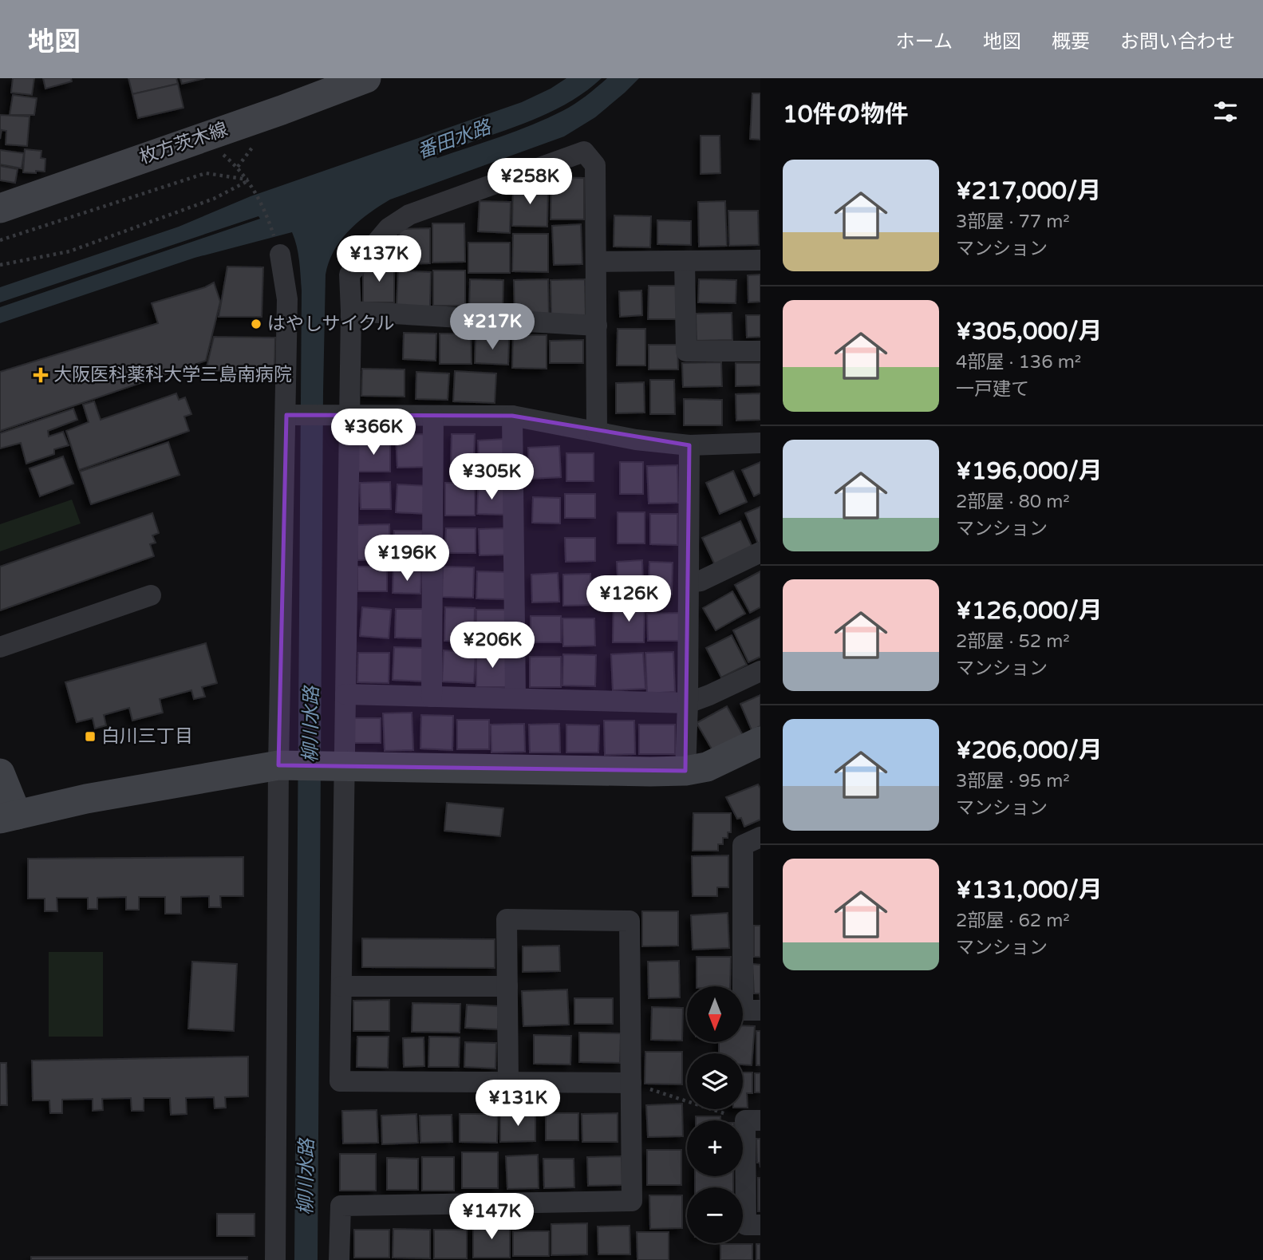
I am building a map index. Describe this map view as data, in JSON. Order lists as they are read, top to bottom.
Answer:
{
  "streets": {
    "street": ["枚方茨木線"]
  },
  "water": ["番田水路", "柳川水路"],
  "places": {
    "other": ["はやしサイクル"],
    "health": ["大阪医科薬科大学三島南病院"],
    "transit": ["白川三丁目"]
  },
  "north": "bottom",
  "page": {
    "header": "地図",
    "nav": [
      "ホーム",
      "地図",
      "概要",
      "お問い合わせ"
    ],
    "heading": "10件の物件",
    "list": [
      {
        "name": "¥217,000/月",
        "note": "3部屋 · 77 m² · マンション"
      },
      {
        "name": "¥305,000/月",
        "note": "4部屋 · 136 m² · 一戸建て"
      },
      {
        "name": "¥196,000/月",
        "note": "2部屋 · 80 m² · マンション"
      },
      {
        "name": "¥126,000/月",
        "note": "2部屋 · 52 m² · マンション"
      },
      {
        "name": "¥206,000/月",
        "note": "3部屋 · 95 m² · マンション"
      },
      {
        "name": "¥131,000/月",
        "note": "2部屋 · 62 m² · マンション"
      }
    ],
    "price": [
      "¥258K",
      "¥137K",
      "¥217K",
      "¥366K",
      "¥305K",
      "¥196K",
      "¥126K",
      "¥206K",
      "¥131K",
      "¥147K"
    ],
    "map_buttons": ["+", "−"]
  }
}
